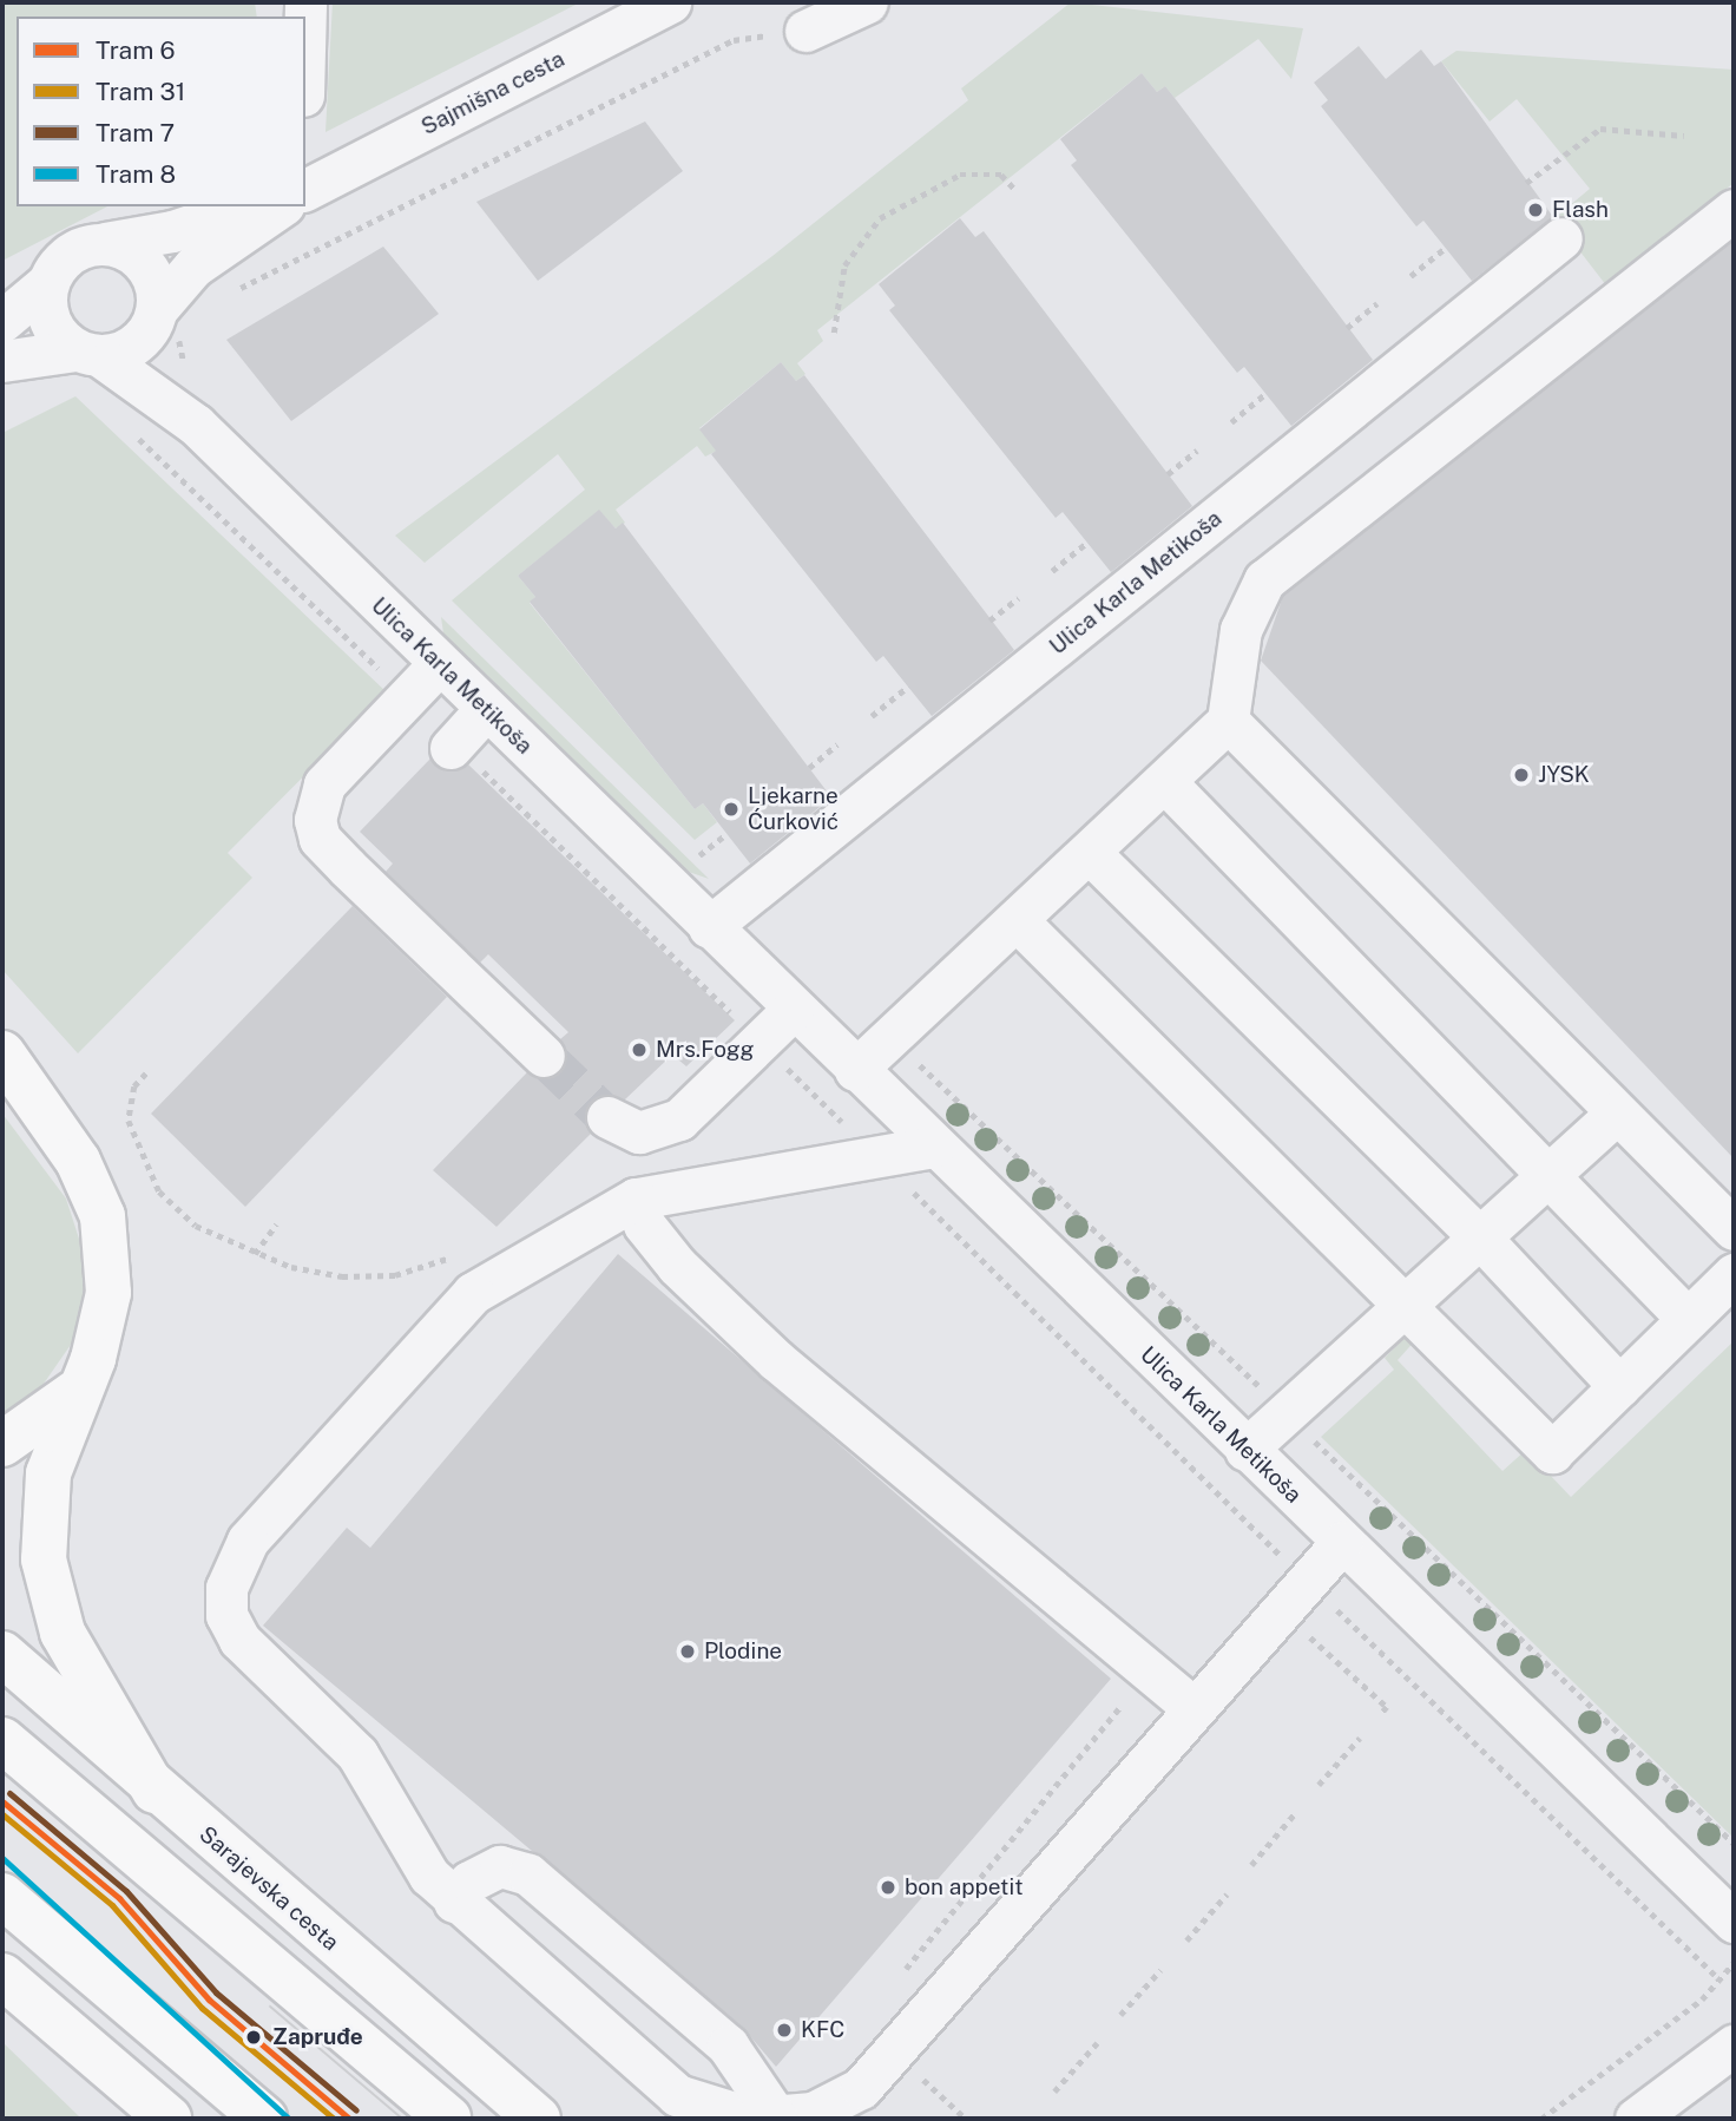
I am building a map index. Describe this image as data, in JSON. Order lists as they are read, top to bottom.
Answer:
{
  "streets": {
    "main road": ["Sarajevska cesta"],
    "street": ["Sajmišna cesta", "Ulica Karla Metikoša"]
  },
  "crossings": [
    ["Sajmišna cesta", "Ulica Karla Metikoša"]
  ],
  "places": [
    "Flash",
    "JYSK",
    "Ljekarne Ćurković",
    "Mrs.Fogg",
    "Plodine",
    "bon appetit",
    "KFC",
    "Zapruđe"
  ],
  "lines": [
    "tram line 7",
    "tram line 6",
    "tram line 31",
    "tram line 8"
  ],
  "legend": [
    "Tram 6",
    "Tram 31",
    "Tram 7",
    "Tram 8"
  ]
}
